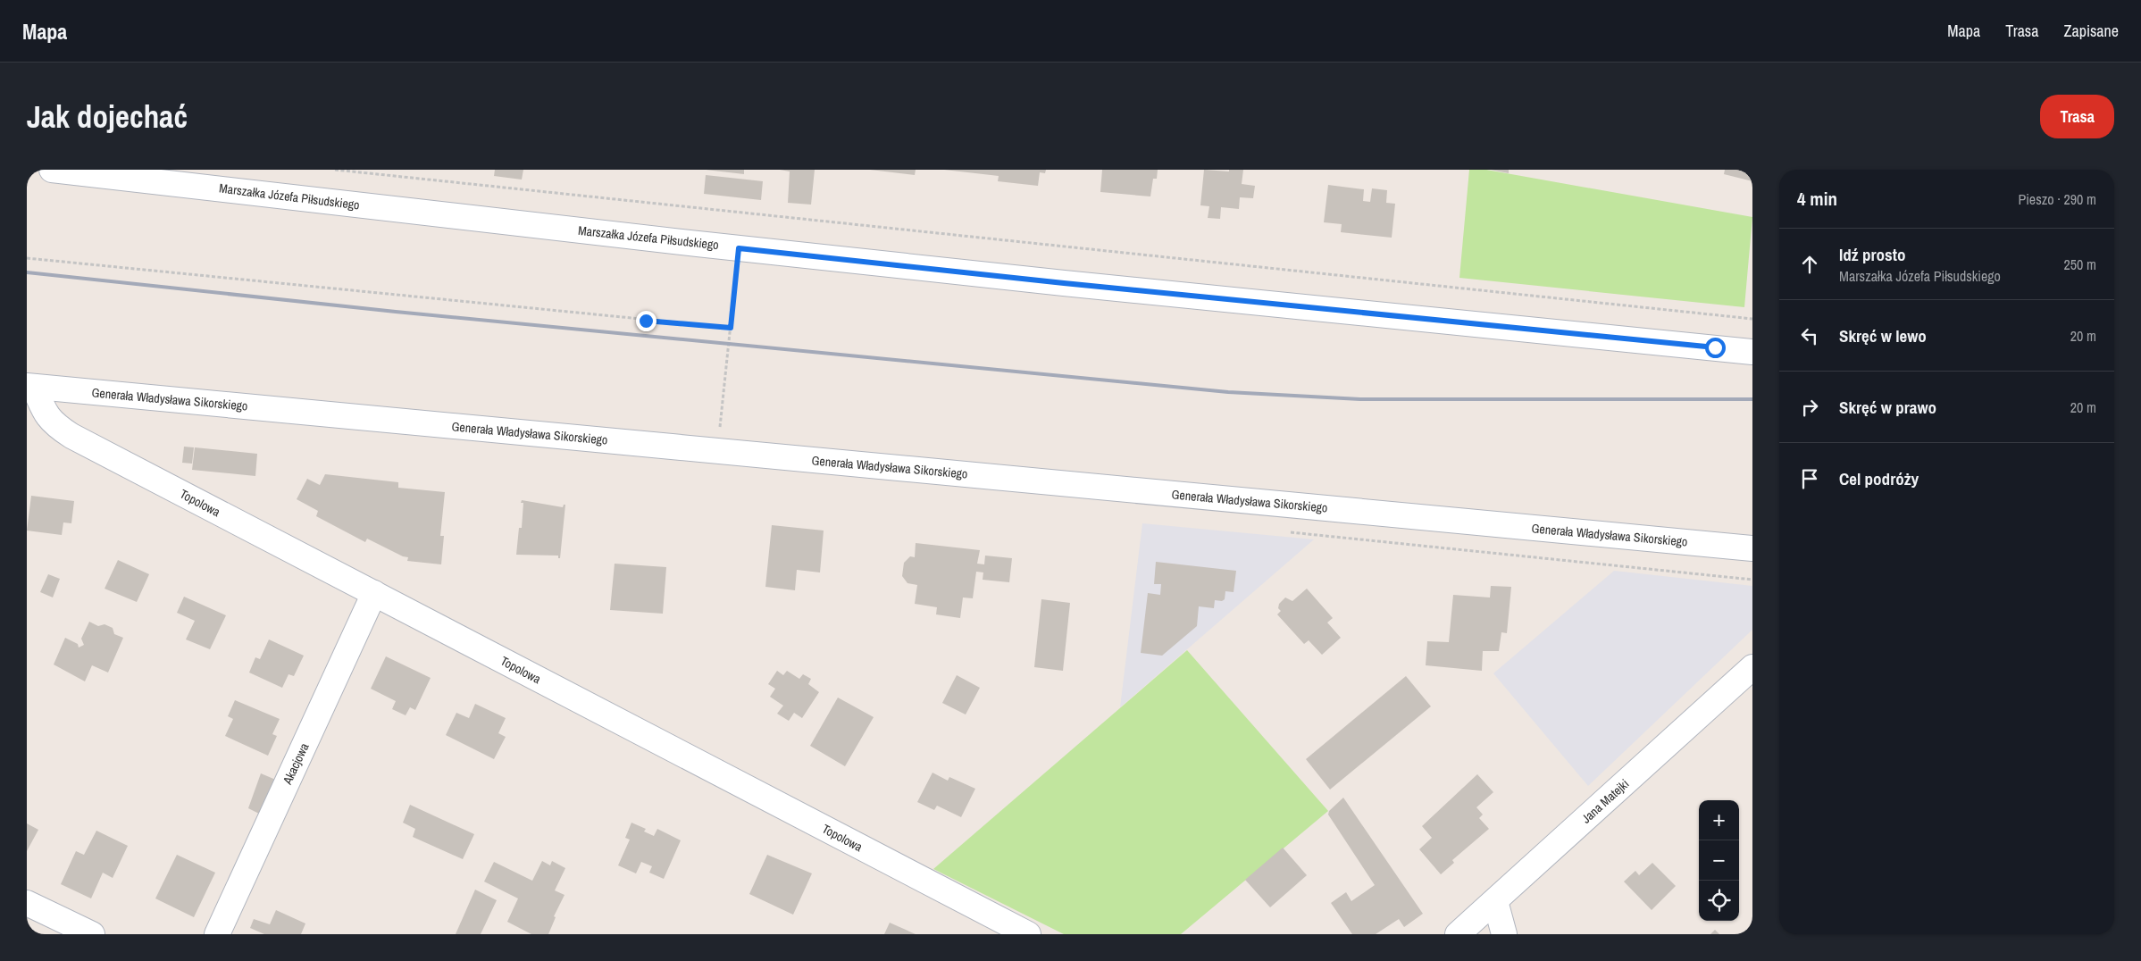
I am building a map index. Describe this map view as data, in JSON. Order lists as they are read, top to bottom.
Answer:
{
  "streets": {
    "main road": [
      "Marszałka Józefa Piłsudskiego",
      "Generała Władysława Sikorskiego",
      "Topolowa",
      "Akacjowa",
      "Jana Matejki"
    ]
  },
  "crossings": [
    ["Generała Władysława Sikorskiego", "Topolowa"],
    ["Topolowa", "Akacjowa"]
  ],
  "page": {
    "header": "Mapa",
    "nav": ["Mapa", "Trasa", "Zapisane"],
    "buttons": "Trasa",
    "title": "Jak dojechać",
    "heading": ["4 min", "Pieszo · 290 m"],
    "list": [
      ["Idź prosto", "Marszałka Józefa Piłsudskiego", "250 m"],
      ["Skręć w lewo", "20 m"],
      ["Skręć w prawo", "20 m"],
      "Cel podróży"
    ],
    "map_buttons": ["+", "−"]
  }
}
